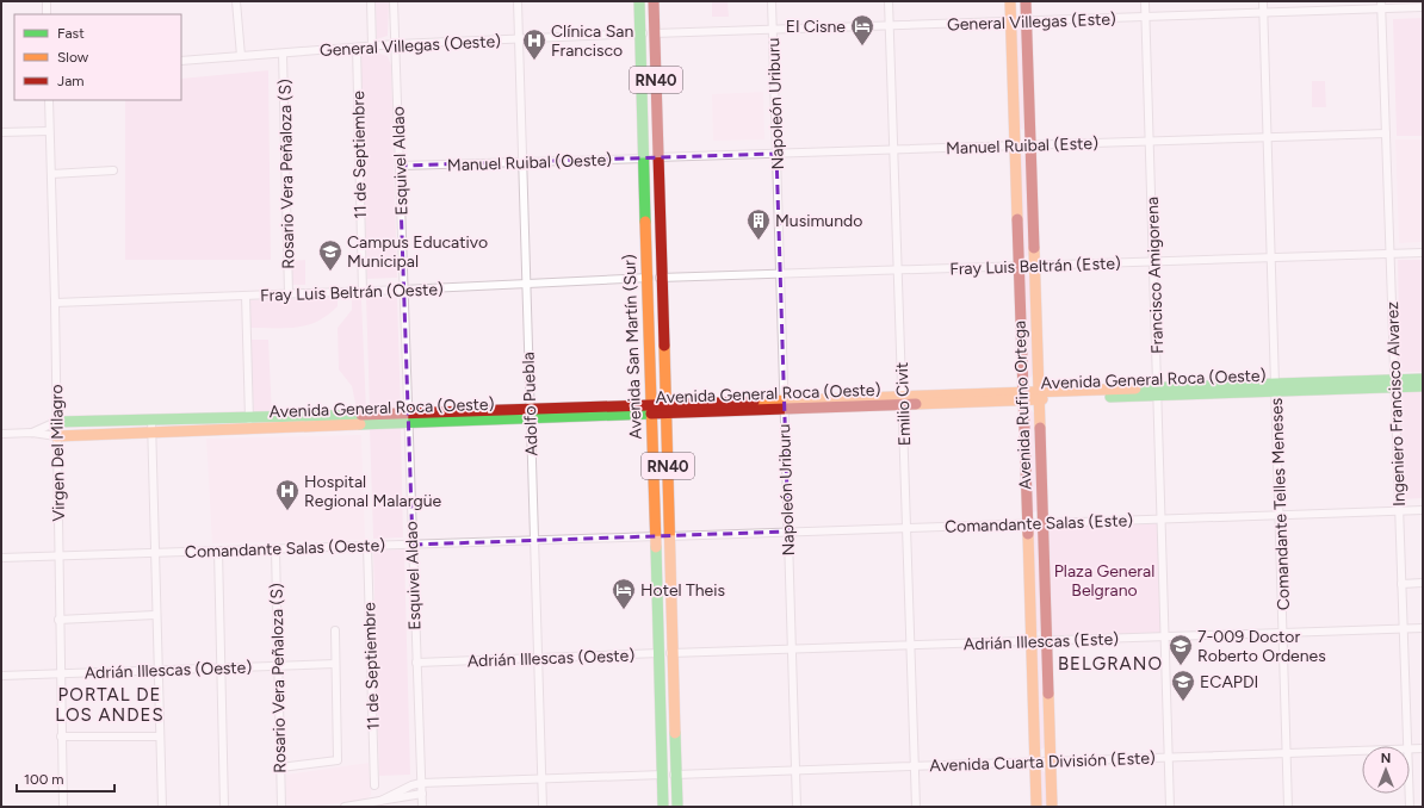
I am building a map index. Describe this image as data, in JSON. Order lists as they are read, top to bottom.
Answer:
{
  "streets": {
    "main road": [
      "RN40",
      "Avenida San Martín (Sur)",
      "Avenida General Roca (Oeste)",
      "Avenida Rufino Ortega"
    ],
    "street": [
      "General Villegas (Este)",
      "General Villegas (Oeste)",
      "Napoleón Uriburu",
      "Manuel Ruibal (Este)",
      "11 de Septiembre",
      "Esquivel Aldao",
      "Manuel Ruibal (Oeste)",
      "Rosario Vera Peñaloza (S)",
      "Fray Luis Beltrán (Este)",
      "Francisco Amigorena",
      "Fray Luis Beltrán (Oeste)",
      "Adolfo Puebla",
      "Emilio Civit",
      "Ingeniero Francisco Alvarez",
      "Virgen Del Milagro",
      "Comandante Telles Meneses",
      "Comandante Salas (Este)",
      "Comandante Salas (Oeste)",
      "Adrián Illescas (Este)",
      "Adrián Illescas (Oeste)",
      "Avenida Cuarta División (Este)"
    ]
  },
  "crossings": [
    ["General Villegas (Este)", "General Villegas (Oeste)"],
    ["General Villegas (Este)", "Napoleón Uriburu"],
    ["General Villegas (Este)", "Francisco Amigorena"],
    ["General Villegas (Este)", "Avenida San Martín (Sur)"],
    ["General Villegas (Este)", "Emilio Civit"],
    ["General Villegas (Este)", "Ingeniero Francisco Alvarez"],
    ["General Villegas (Este)", "Avenida Rufino Ortega"],
    ["General Villegas (Este)", "Comandante Telles Meneses"],
    ["General Villegas (Oeste)", "11 de Septiembre"],
    ["General Villegas (Oeste)", "Esquivel Aldao"],
    ["General Villegas (Oeste)", "Rosario Vera Peñaloza (S)"],
    ["General Villegas (Oeste)", "Avenida San Martín (Sur)"],
    ["General Villegas (Oeste)", "Adolfo Puebla"],
    ["Napoleón Uriburu", "Manuel Ruibal (Este)"],
    ["Napoleón Uriburu", "Fray Luis Beltrán (Este)"],
    ["Napoleón Uriburu", "Avenida General Roca (Oeste)"],
    ["Napoleón Uriburu", "Comandante Salas (Este)"],
    ["Napoleón Uriburu", "Adrián Illescas (Este)"],
    ["Napoleón Uriburu", "Avenida Cuarta División (Este)"],
    ["Manuel Ruibal (Este)", "Manuel Ruibal (Oeste)"],
    ["Manuel Ruibal (Este)", "Francisco Amigorena"],
    ["Manuel Ruibal (Este)", "Avenida San Martín (Sur)"],
    ["Manuel Ruibal (Este)", "Emilio Civit"],
    ["Manuel Ruibal (Este)", "Ingeniero Francisco Alvarez"],
    ["Manuel Ruibal (Este)", "Avenida Rufino Ortega"],
    ["Manuel Ruibal (Este)", "Comandante Telles Meneses"],
    ["11 de Septiembre", "Fray Luis Beltrán (Oeste)"],
    ["11 de Septiembre", "Comandante Salas (Oeste)"],
    ["Esquivel Aldao", "Manuel Ruibal (Oeste)"],
    ["Esquivel Aldao", "Fray Luis Beltrán (Oeste)"],
    ["Esquivel Aldao", "Avenida General Roca (Oeste)"],
    ["Esquivel Aldao", "Comandante Salas (Oeste)"],
    ["Esquivel Aldao", "Adrián Illescas (Oeste)"],
    ["Esquivel Aldao", "Avenida Cuarta División (Este)"],
    ["Manuel Ruibal (Oeste)", "Avenida San Martín (Sur)"],
    ["Manuel Ruibal (Oeste)", "Adolfo Puebla"],
    ["Rosario Vera Peñaloza (S)", "Fray Luis Beltrán (Oeste)"],
    ["Rosario Vera Peñaloza (S)", "Comandante Salas (Oeste)"],
    ["Rosario Vera Peñaloza (S)", "Adrián Illescas (Oeste)"],
    ["Fray Luis Beltrán (Este)", "Francisco Amigorena"],
    ["Fray Luis Beltrán (Este)", "Fray Luis Beltrán (Oeste)"],
    ["Fray Luis Beltrán (Este)", "Avenida San Martín (Sur)"],
    ["Fray Luis Beltrán (Este)", "Emilio Civit"],
    ["Fray Luis Beltrán (Este)", "Ingeniero Francisco Alvarez"],
    ["Fray Luis Beltrán (Este)", "Avenida Rufino Ortega"],
    ["Fray Luis Beltrán (Este)", "Comandante Telles Meneses"],
    ["Francisco Amigorena", "Avenida General Roca (Oeste)"],
    ["Francisco Amigorena", "Comandante Salas (Este)"],
    ["Francisco Amigorena", "Adrián Illescas (Este)"],
    ["Francisco Amigorena", "Avenida Cuarta División (Este)"],
    ["Fray Luis Beltrán (Oeste)", "Avenida San Martín (Sur)"],
    ["Fray Luis Beltrán (Oeste)", "Adolfo Puebla"],
    ["Fray Luis Beltrán (Oeste)", "Virgen Del Milagro"],
    ["Avenida San Martín (Sur)", "Avenida General Roca (Oeste)"],
    ["Avenida San Martín (Sur)", "Comandante Salas (Este)"],
    ["Avenida San Martín (Sur)", "Comandante Salas (Oeste)"],
    ["Avenida San Martín (Sur)", "Adrián Illescas (Este)"],
    ["Avenida San Martín (Sur)", "Adrián Illescas (Oeste)"],
    ["Avenida San Martín (Sur)", "Avenida Cuarta División (Este)"],
    ["Avenida General Roca (Oeste)", "Adolfo Puebla"],
    ["Avenida General Roca (Oeste)", "Emilio Civit"],
    ["Avenida General Roca (Oeste)", "Ingeniero Francisco Alvarez"],
    ["Avenida General Roca (Oeste)", "Avenida Rufino Ortega"],
    ["Avenida General Roca (Oeste)", "Virgen Del Milagro"],
    ["Avenida General Roca (Oeste)", "Comandante Telles Meneses"],
    ["Adolfo Puebla", "Comandante Salas (Oeste)"],
    ["Adolfo Puebla", "Adrián Illescas (Oeste)"],
    ["Adolfo Puebla", "Avenida Cuarta División (Este)"],
    ["Emilio Civit", "Comandante Salas (Este)"],
    ["Emilio Civit", "Adrián Illescas (Este)"],
    ["Emilio Civit", "Avenida Cuarta División (Este)"],
    ["Ingeniero Francisco Alvarez", "Comandante Salas (Este)"],
    ["Ingeniero Francisco Alvarez", "Adrián Illescas (Este)"],
    ["Avenida Rufino Ortega", "Comandante Salas (Este)"],
    ["Avenida Rufino Ortega", "Adrián Illescas (Este)"],
    ["Avenida Rufino Ortega", "Avenida Cuarta División (Este)"],
    ["Virgen Del Milagro", "Comandante Salas (Oeste)"],
    ["Virgen Del Milagro", "Adrián Illescas (Oeste)"],
    ["Comandante Telles Meneses", "Comandante Salas (Este)"],
    ["Comandante Telles Meneses", "Adrián Illescas (Este)"],
    ["Comandante Telles Meneses", "Avenida Cuarta División (Este)"],
    ["Comandante Salas (Este)", "Comandante Salas (Oeste)"],
    ["Adrián Illescas (Este)", "Adrián Illescas (Oeste)"]
  ],
  "districts": ["BELGRANO", "PORTAL DE LOS ANDES"],
  "parks": ["Plaza General Belgrano"],
  "places": {
    "hotel": ["El Cisne", "Hotel Theis"],
    "hospital": ["Clínica San Francisco", "Hospital Regional Malargüe"],
    "building": ["Musimundo"],
    "school or university": ["Campus Educativo Municipal", "7-009 Doctor Roberto Ordenes", "ECAPDI"]
  },
  "legend": ["Fast", "Slow", "Jam"],
  "scale_bar": "100 m",
  "north": "top"
}
